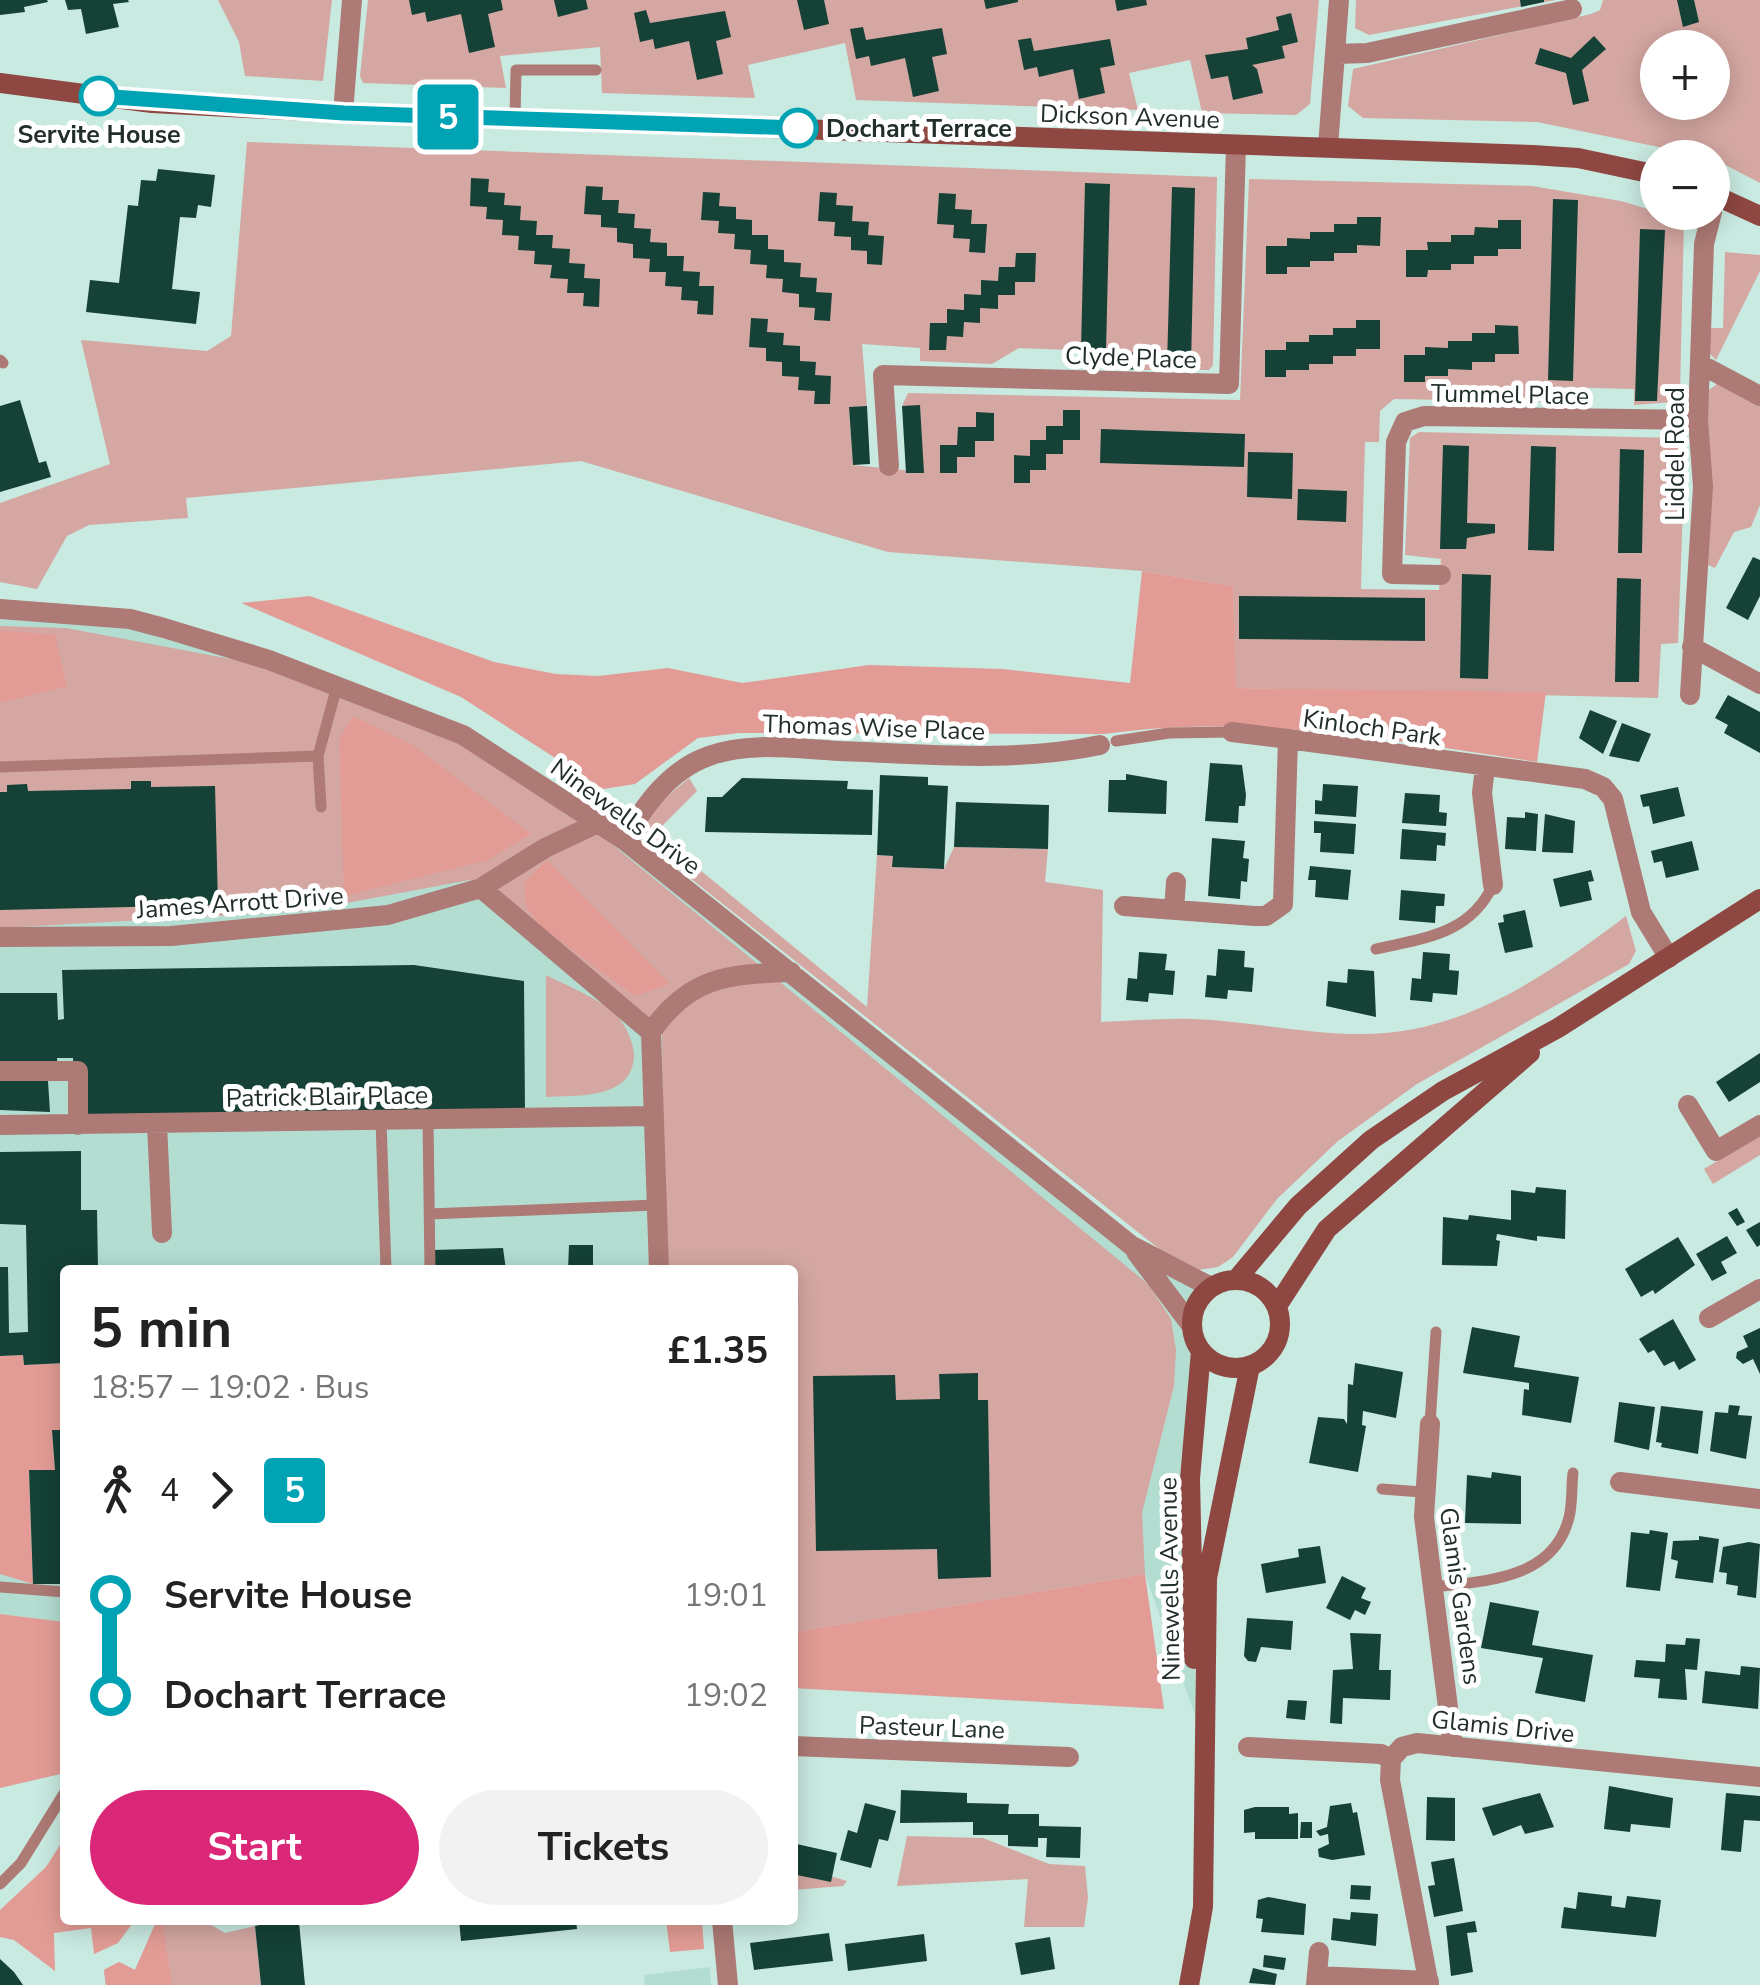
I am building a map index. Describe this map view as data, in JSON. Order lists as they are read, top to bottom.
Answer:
{
  "streets": {
    "street": [
      "Dickson Avenue",
      "Clyde Place",
      "Tummel Place",
      "Liddel Road",
      "Thomas Wise Place",
      "Kinloch Park",
      "Ninewells Drive",
      "James Arrott Drive",
      "Patrick Blair Place",
      "Ninewells Avenue",
      "Glamis Gardens",
      "Glamis Drive",
      "Pasteur Lane"
    ]
  },
  "crossings": [
    ["Dickson Avenue", "Clyde Place"],
    ["Tummel Place", "Liddel Road"],
    ["Thomas Wise Place", "Ninewells Drive"],
    ["Kinloch Park", "Ninewells Avenue"],
    ["Ninewells Drive", "James Arrott Drive"],
    ["Ninewells Drive", "Ninewells Avenue"],
    ["Glamis Gardens", "Glamis Drive"]
  ],
  "places": ["Servite House", "Dochart Terrace"],
  "lines": ["bus line 5"],
  "page": {
    "on_map": "5",
    "map_buttons": ["+", "−"],
    "heading": ["5 min", "18:57 – 19:02 · Bus", "£1.35"],
    "legs": ["4", "5"],
    "list": [
      {
        "name": "Servite House",
        "value": "19:01"
      },
      {
        "name": "Dochart Terrace",
        "value": "19:02"
      }
    ],
    "buttons": ["Start", "Tickets"]
  }
}
